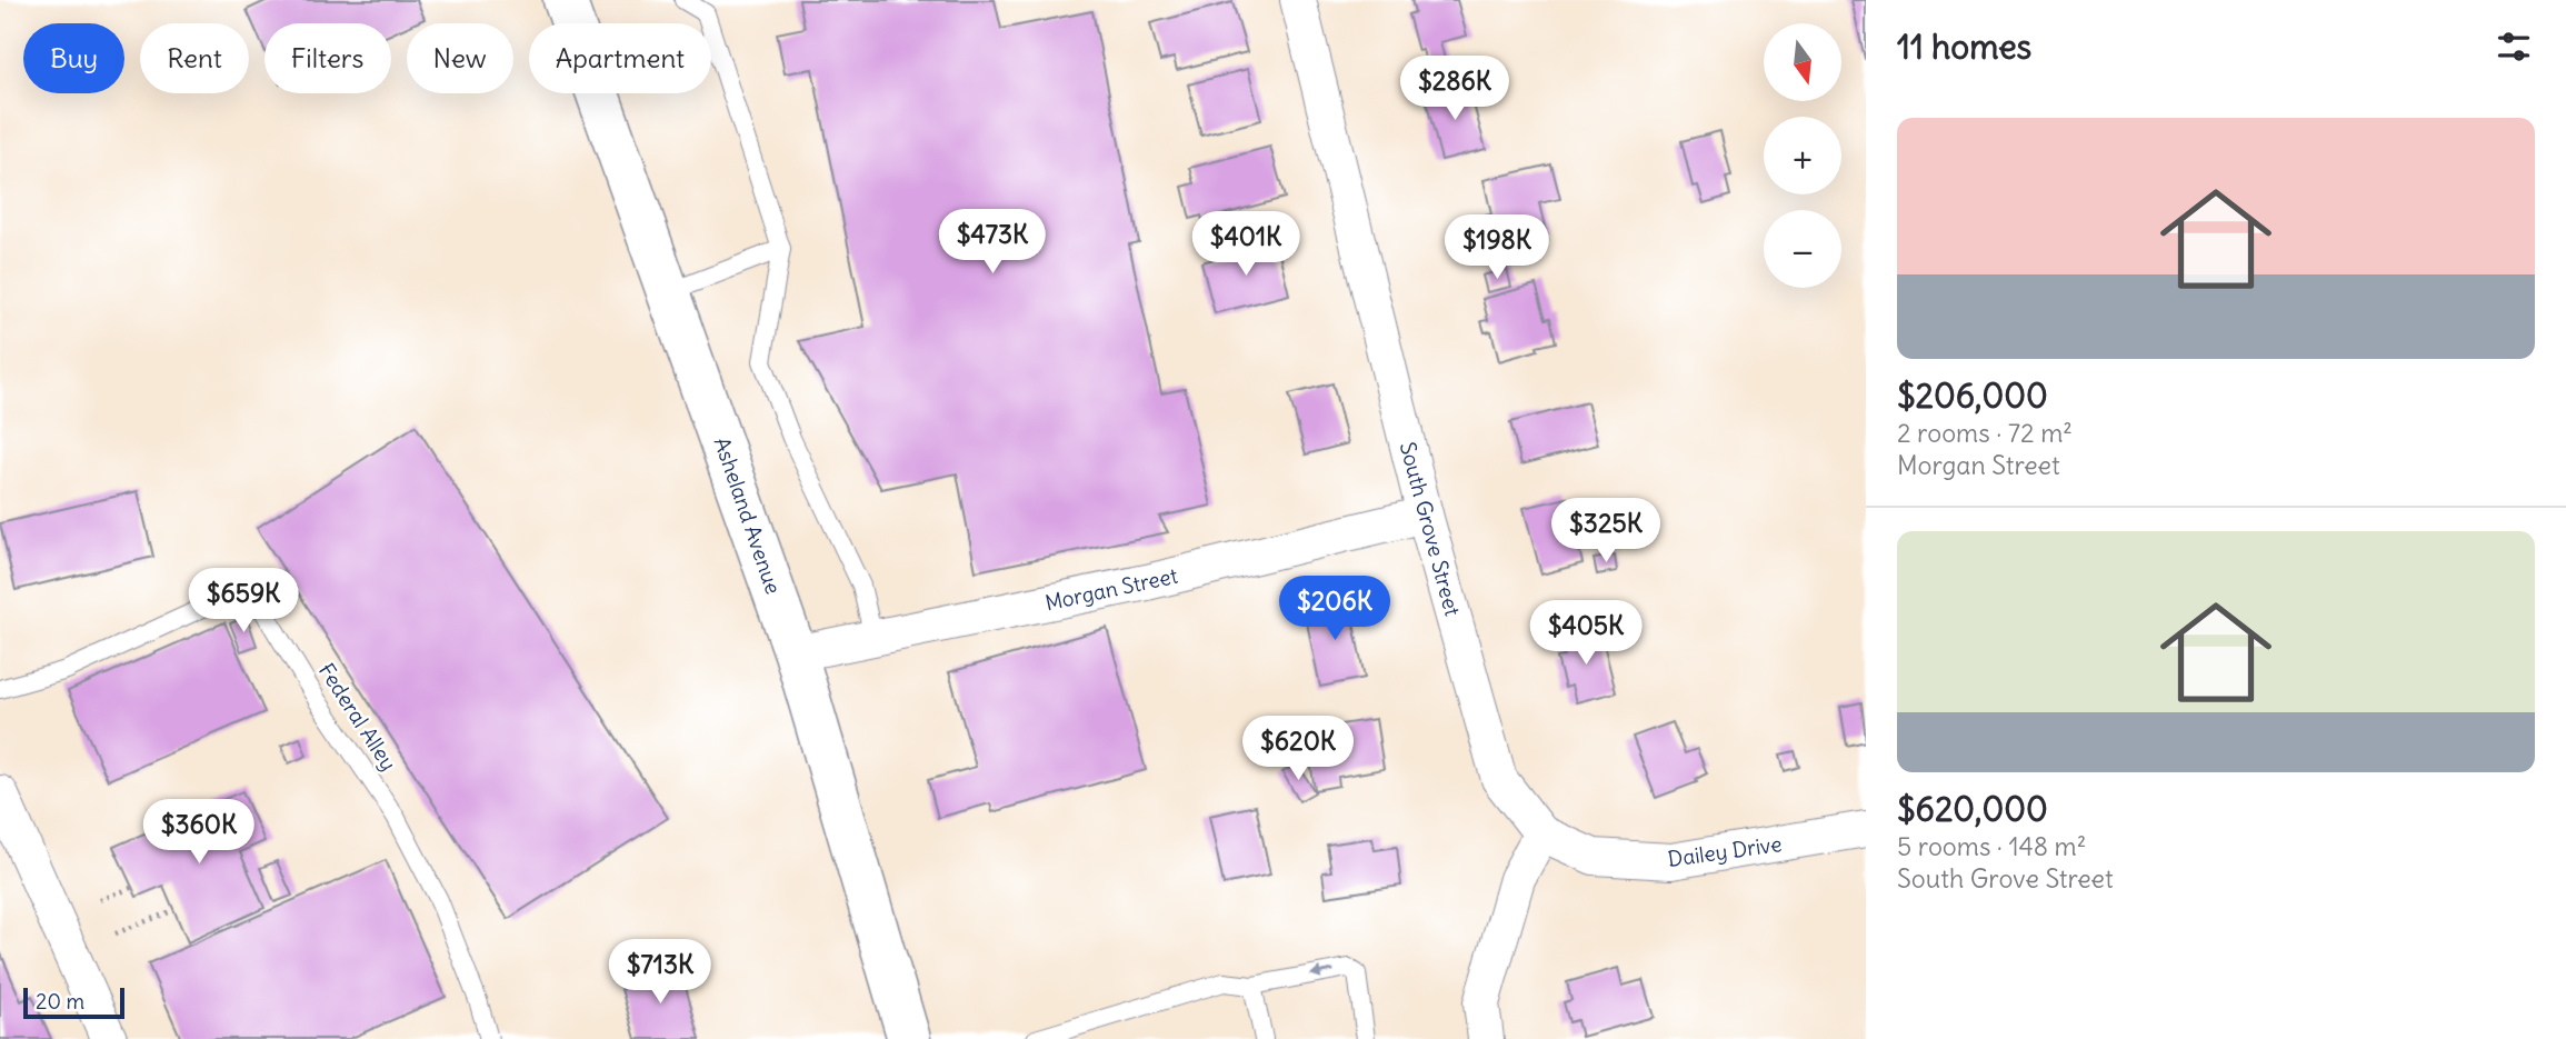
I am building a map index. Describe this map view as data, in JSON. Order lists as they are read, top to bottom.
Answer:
{
  "streets": {
    "main road": ["Asheland Avenue"],
    "street": ["South Grove Street", "Morgan Street", "Dailey Drive"],
    "lane": ["Federal Alley"]
  },
  "crossings": [
    ["Asheland Avenue", "Morgan Street"],
    ["South Grove Street", "Morgan Street"],
    ["South Grove Street", "Dailey Drive"]
  ],
  "scale_bar": "20 m",
  "north": "bottom",
  "page": {
    "heading": "11 homes",
    "map_buttons": ["+", "−"],
    "chip": [
      "Buy",
      "Rent",
      "Filters",
      "New",
      "Apartment"
    ],
    "price": [
      "$286K",
      "$473K",
      "$401K",
      "$198K",
      "$325K",
      "$659K",
      "$206K",
      "$405K",
      "$620K",
      "$360K",
      "$713K"
    ],
    "list": [
      {
        "name": "$206,000",
        "note": "2 rooms · 72 m² · Morgan Street"
      },
      {
        "name": "$620,000",
        "note": "5 rooms · 148 m² · South Grove Street"
      }
    ],
    "scale": "20 m"
  }
}
